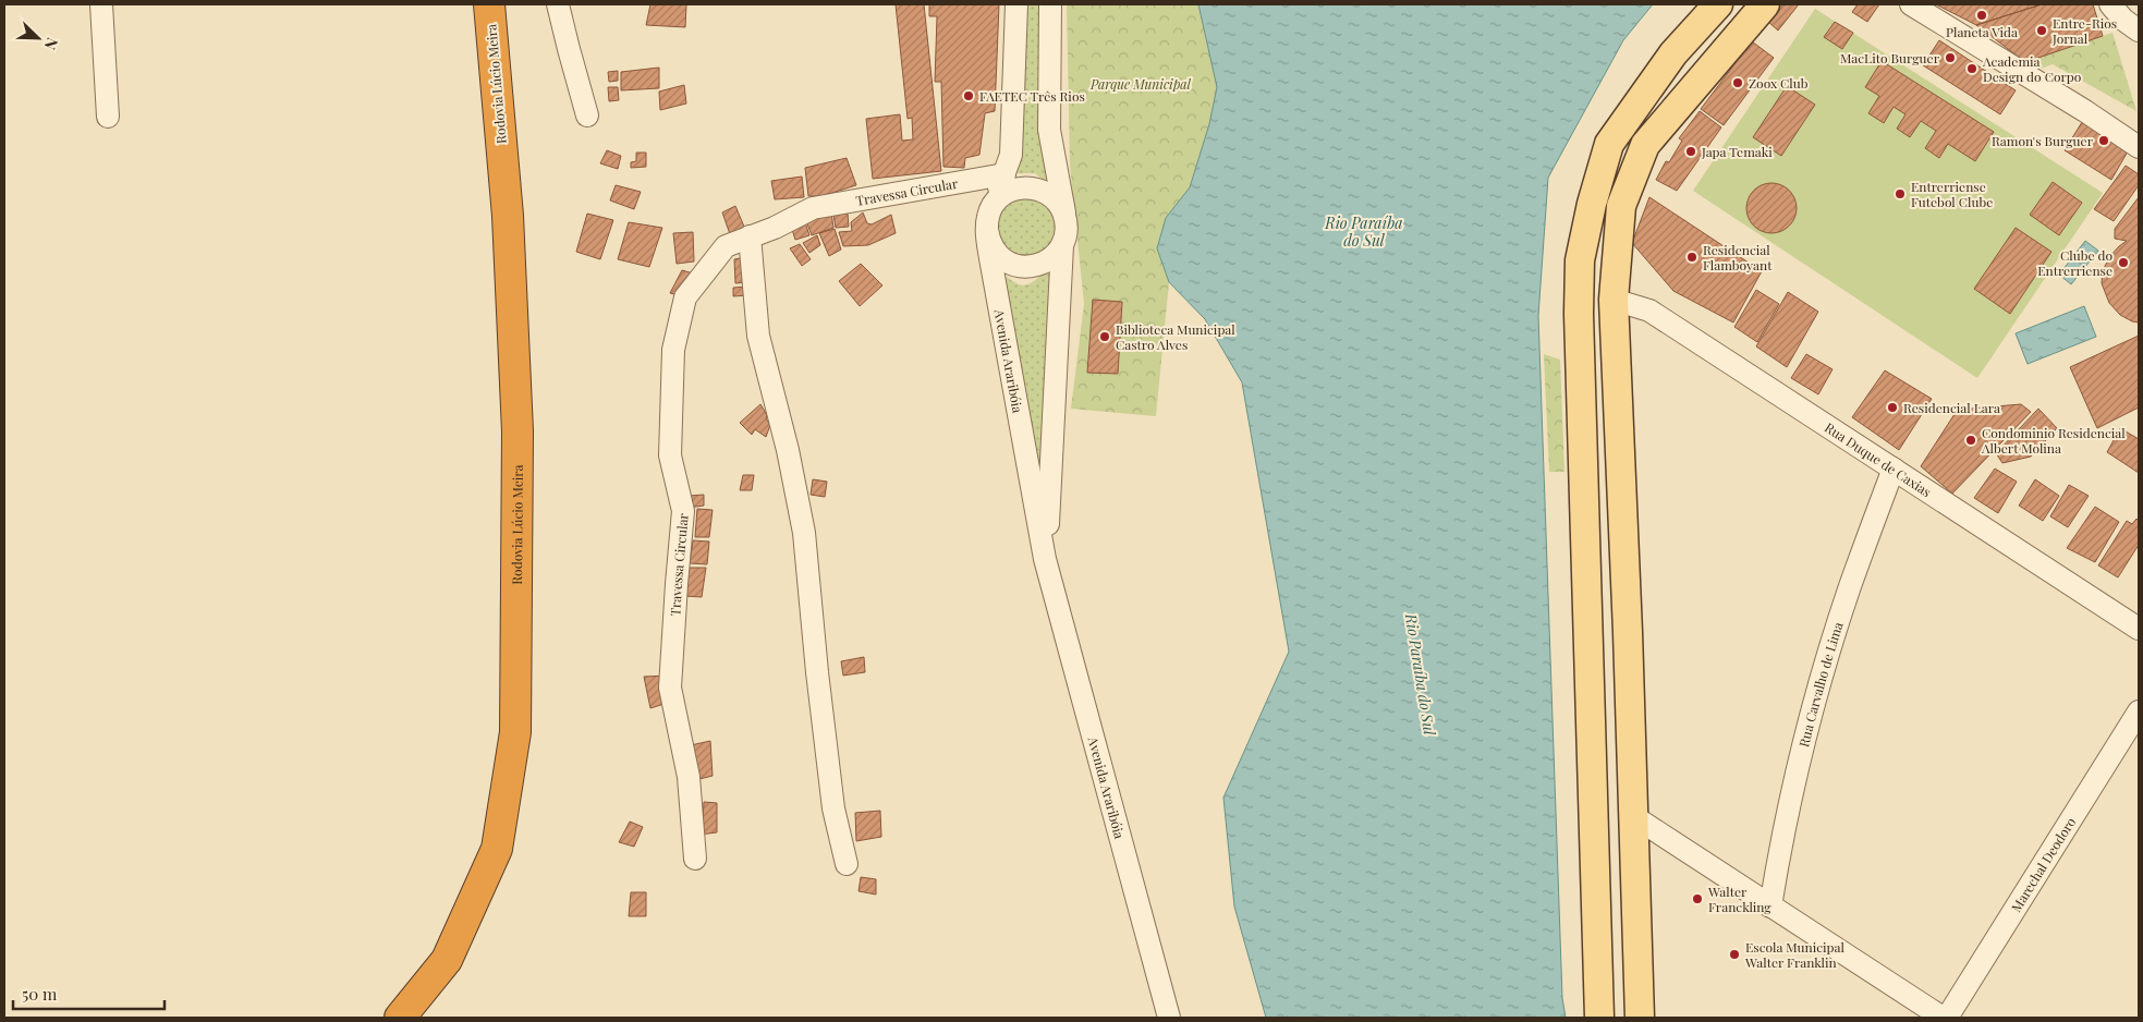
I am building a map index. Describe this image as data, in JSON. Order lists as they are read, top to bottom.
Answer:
{
  "streets": {
    "highway": ["Rodovia Lúcio Meira"],
    "street": [
      "Travessa Circular",
      "Avenida Araribóia",
      "Rua Duque de Caxias",
      "Rua Carvalho de Lima",
      "Marechal Deodoro"
    ]
  },
  "crossings": [
    ["Rua Duque de Caxias", "Rua Carvalho de Lima"]
  ],
  "water": ["Rio Paraíba do Sul"],
  "parks": ["Parque Municipal"],
  "places": [
    "Planeta Vida",
    "Entre-Rios Jornal",
    "MacLito Burguer",
    "Academia Design do Corpo",
    "Zoox Club",
    "FAETEC Três Rios",
    "Ramon's Burguer",
    "Japa Temaki",
    "Entrerriense Futebol Clube",
    "Residencial Flamboyant",
    "Clube do Entrerriense",
    "Biblioteca Municipal Castro Alves",
    "Residencial Lara",
    "Condominio Residencial Albert Molina",
    "Walter Franckling",
    "Escola Municipal Walter Franklin"
  ],
  "scale_bar": "50 m",
  "north": "bottom right"
}
